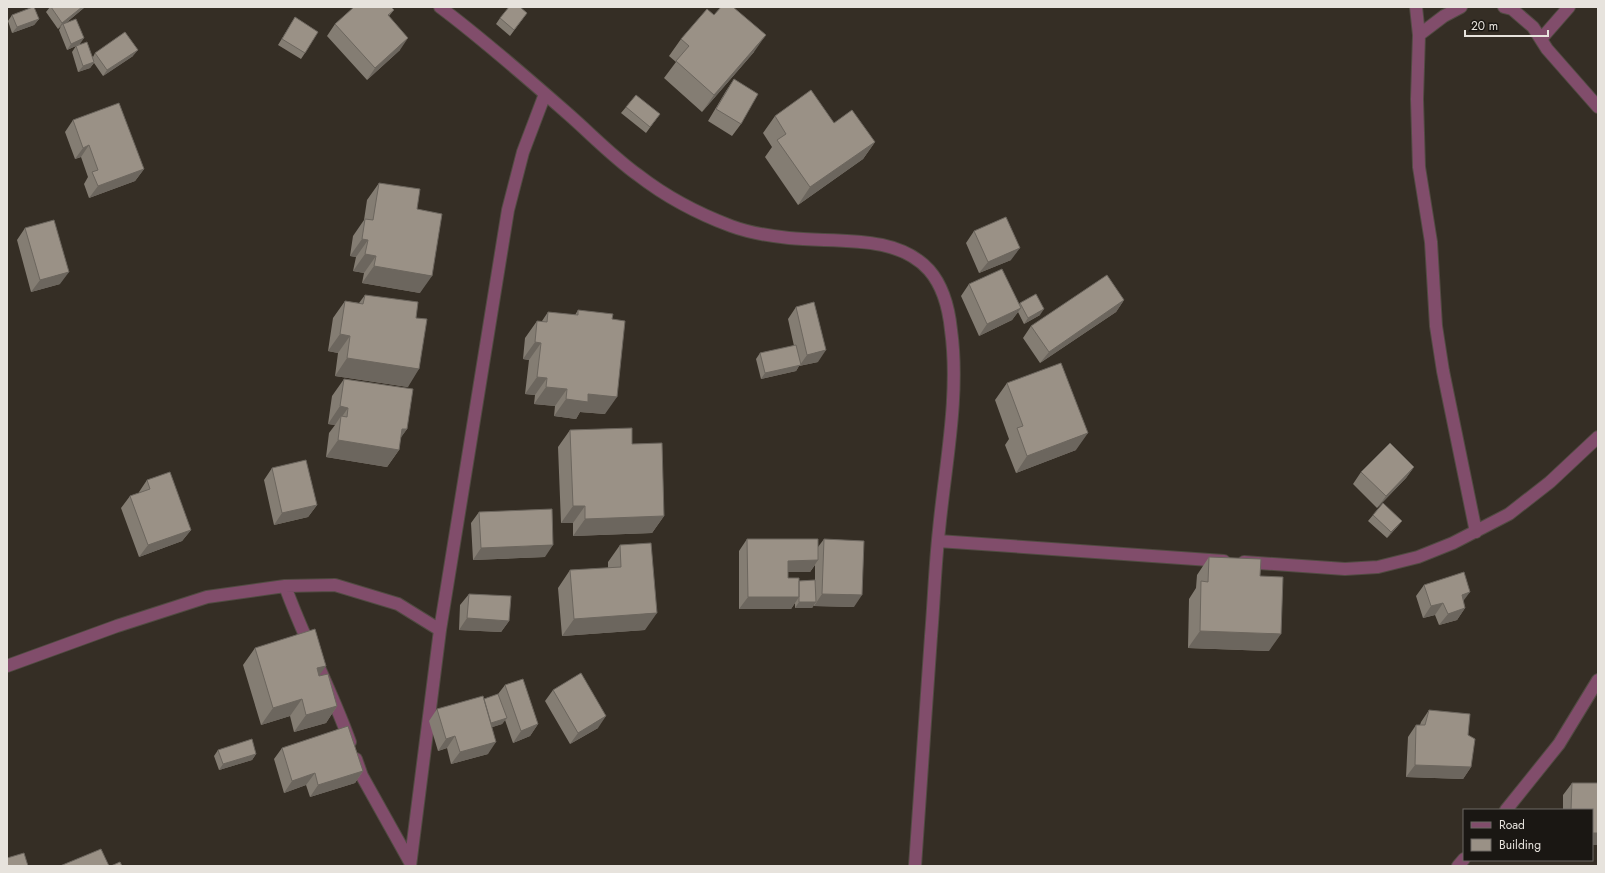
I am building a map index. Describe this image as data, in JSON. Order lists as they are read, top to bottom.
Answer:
{
  "legend": ["Road", "Building"],
  "scale_bar": "20 m"
}
